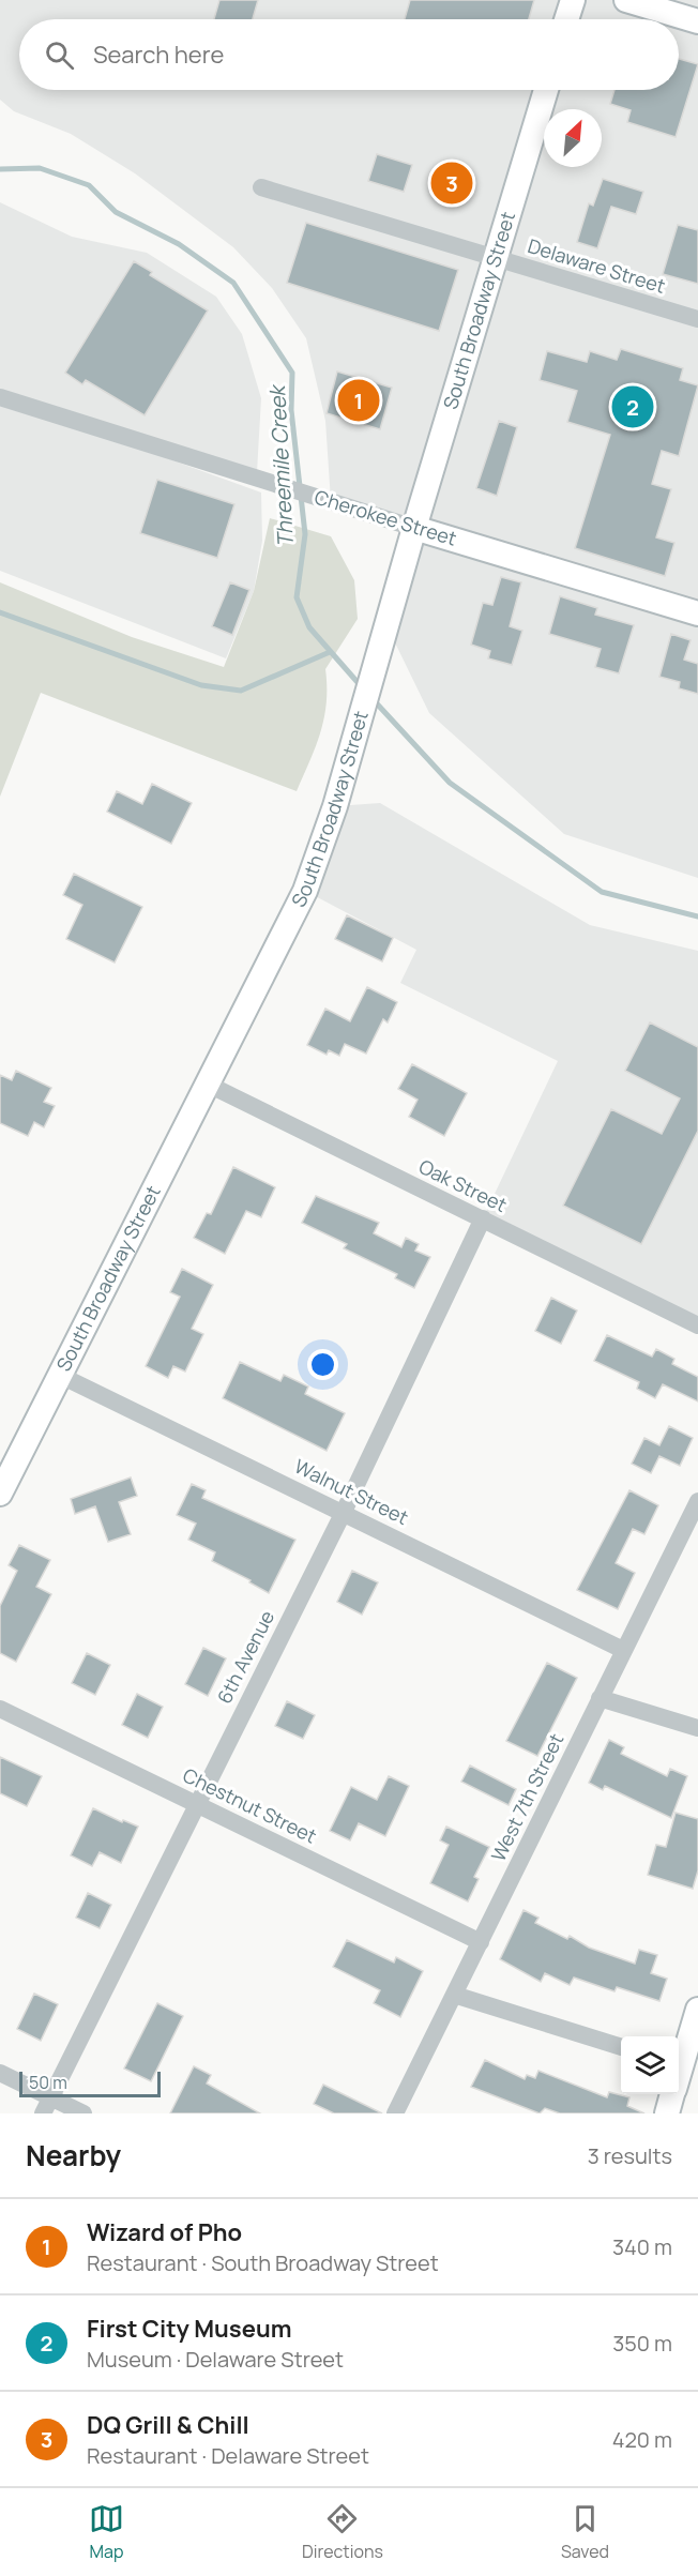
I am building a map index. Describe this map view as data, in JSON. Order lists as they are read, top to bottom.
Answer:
{
  "streets": {
    "street": [
      "Delaware Street",
      "South Broadway Street",
      "Cherokee Street",
      "Oak Street",
      "Walnut Street",
      "6th Avenue",
      "West 7th Street",
      "Chestnut Street"
    ]
  },
  "crossings": [
    ["Delaware Street", "South Broadway Street"],
    ["South Broadway Street", "Cherokee Street"],
    ["South Broadway Street", "Oak Street"],
    ["South Broadway Street", "Walnut Street"],
    ["Oak Street", "6th Avenue"],
    ["Walnut Street", "6th Avenue"],
    ["Walnut Street", "West 7th Street"],
    ["6th Avenue", "Chestnut Street"],
    ["West 7th Street", "Chestnut Street"]
  ],
  "water": ["Threemile Creek"],
  "scale_bar": "50 m",
  "north": "top right",
  "page": {
    "search": "Search here",
    "pins": ["3", "1", "2"],
    "scale": "50 m",
    "heading": ["Nearby", "3 results"],
    "list": [
      {
        "mark": "1",
        "name": "Wizard of Pho",
        "note": "Restaurant · South Broadway Street",
        "value": "340 m"
      },
      {
        "mark": "2",
        "name": "First City Museum",
        "note": "Museum · Delaware Street",
        "value": "350 m"
      },
      {
        "mark": "3",
        "name": "DQ Grill & Chill",
        "note": "Restaurant · Delaware Street",
        "value": "420 m"
      }
    ],
    "nav": ["Map", "Directions", "Saved"]
  }
}
